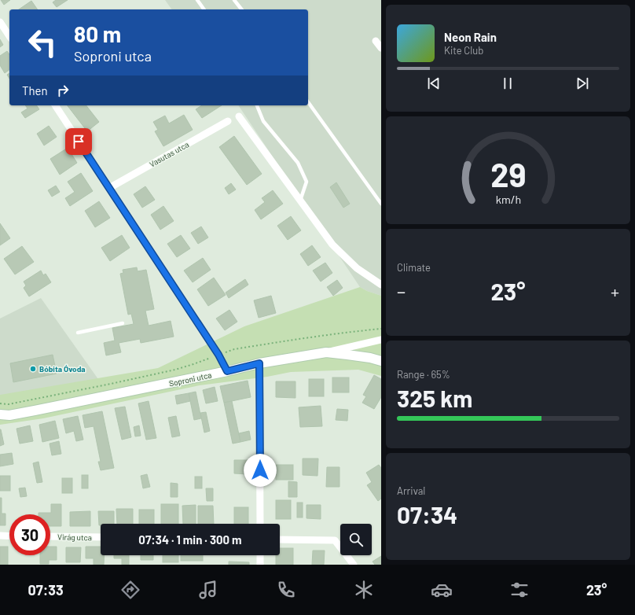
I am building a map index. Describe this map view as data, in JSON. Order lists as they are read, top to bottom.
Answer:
{
  "streets": {
    "street": ["Vasutas utca", "Soproni utca", "Virág utca"]
  },
  "places": ["Bóbita Óvoda"],
  "page": {
    "turn": ["80 m", "Soproni utca"],
    "song": ["Neon Rain", "Kite Club"],
    "then": "Then",
    "tile": [
      "Climate",
      ["Range · 65%", "325 km"],
      ["Arrival", "07:34"]
    ],
    "heat": ["−", "23°", "+"],
    "limit": "30",
    "trip": "07:34 · 1 min · 300 m",
    "tabs": ["07:33", "23°"],
    "gauge": ["29", "km/h"]
  }
}
